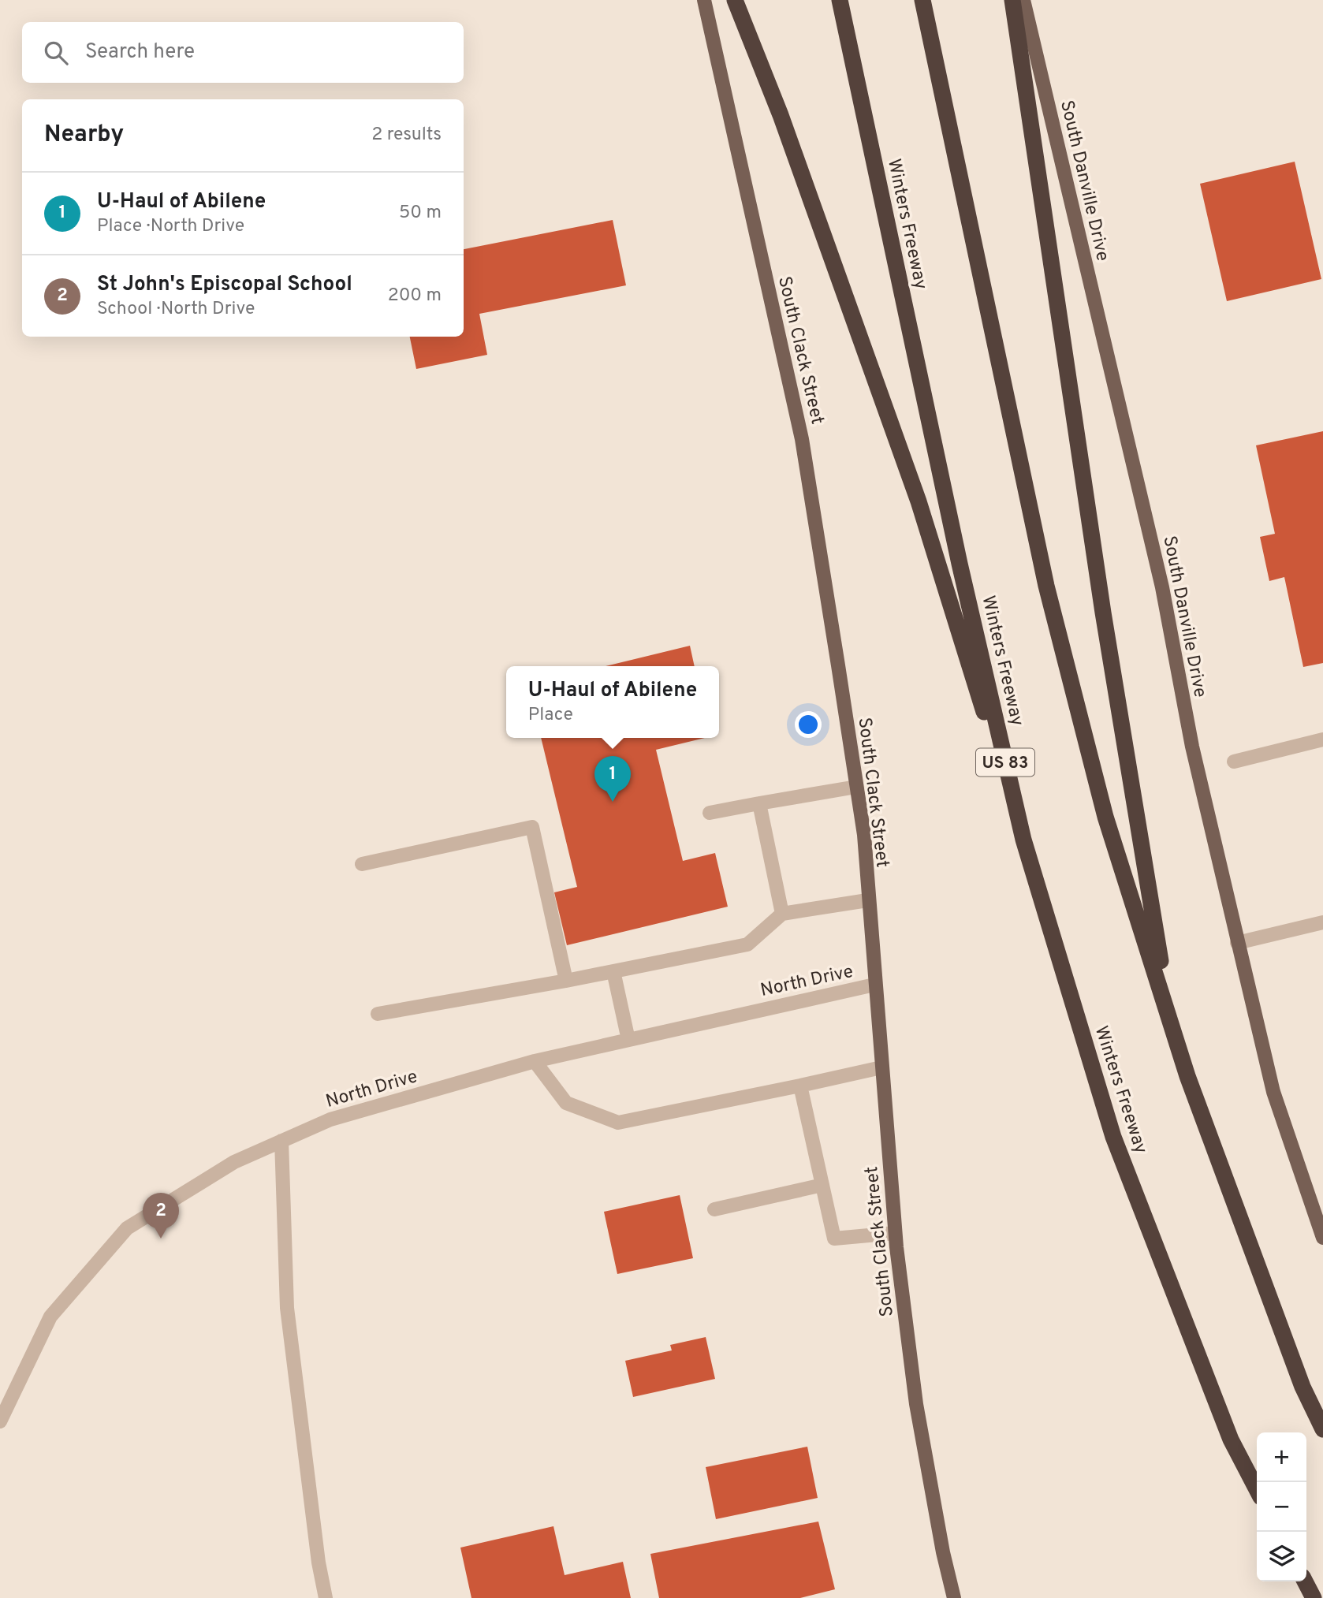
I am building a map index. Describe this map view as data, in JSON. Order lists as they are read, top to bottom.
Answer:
{
  "streets": {
    "highway": ["Winters Freeway", "US 83"],
    "main road": ["South Danville Drive", "South Clack Street"],
    "street": ["North Drive"]
  },
  "crossings": [
    ["South Clack Street", "North Drive"]
  ],
  "page": {
    "search": "Search here",
    "heading": ["Nearby", "2 results"],
    "list": [
      {
        "mark": "1",
        "name": "U-Haul of Abilene",
        "note": "Place · North Drive",
        "value": "50 m"
      },
      {
        "mark": "2",
        "name": "St John's Episcopal School",
        "note": "School · North Drive",
        "value": "200 m"
      }
    ],
    "popup": ["U-Haul of Abilene", "Place"],
    "pins": ["1", "2"],
    "map_buttons": ["+", "−"]
  }
}
